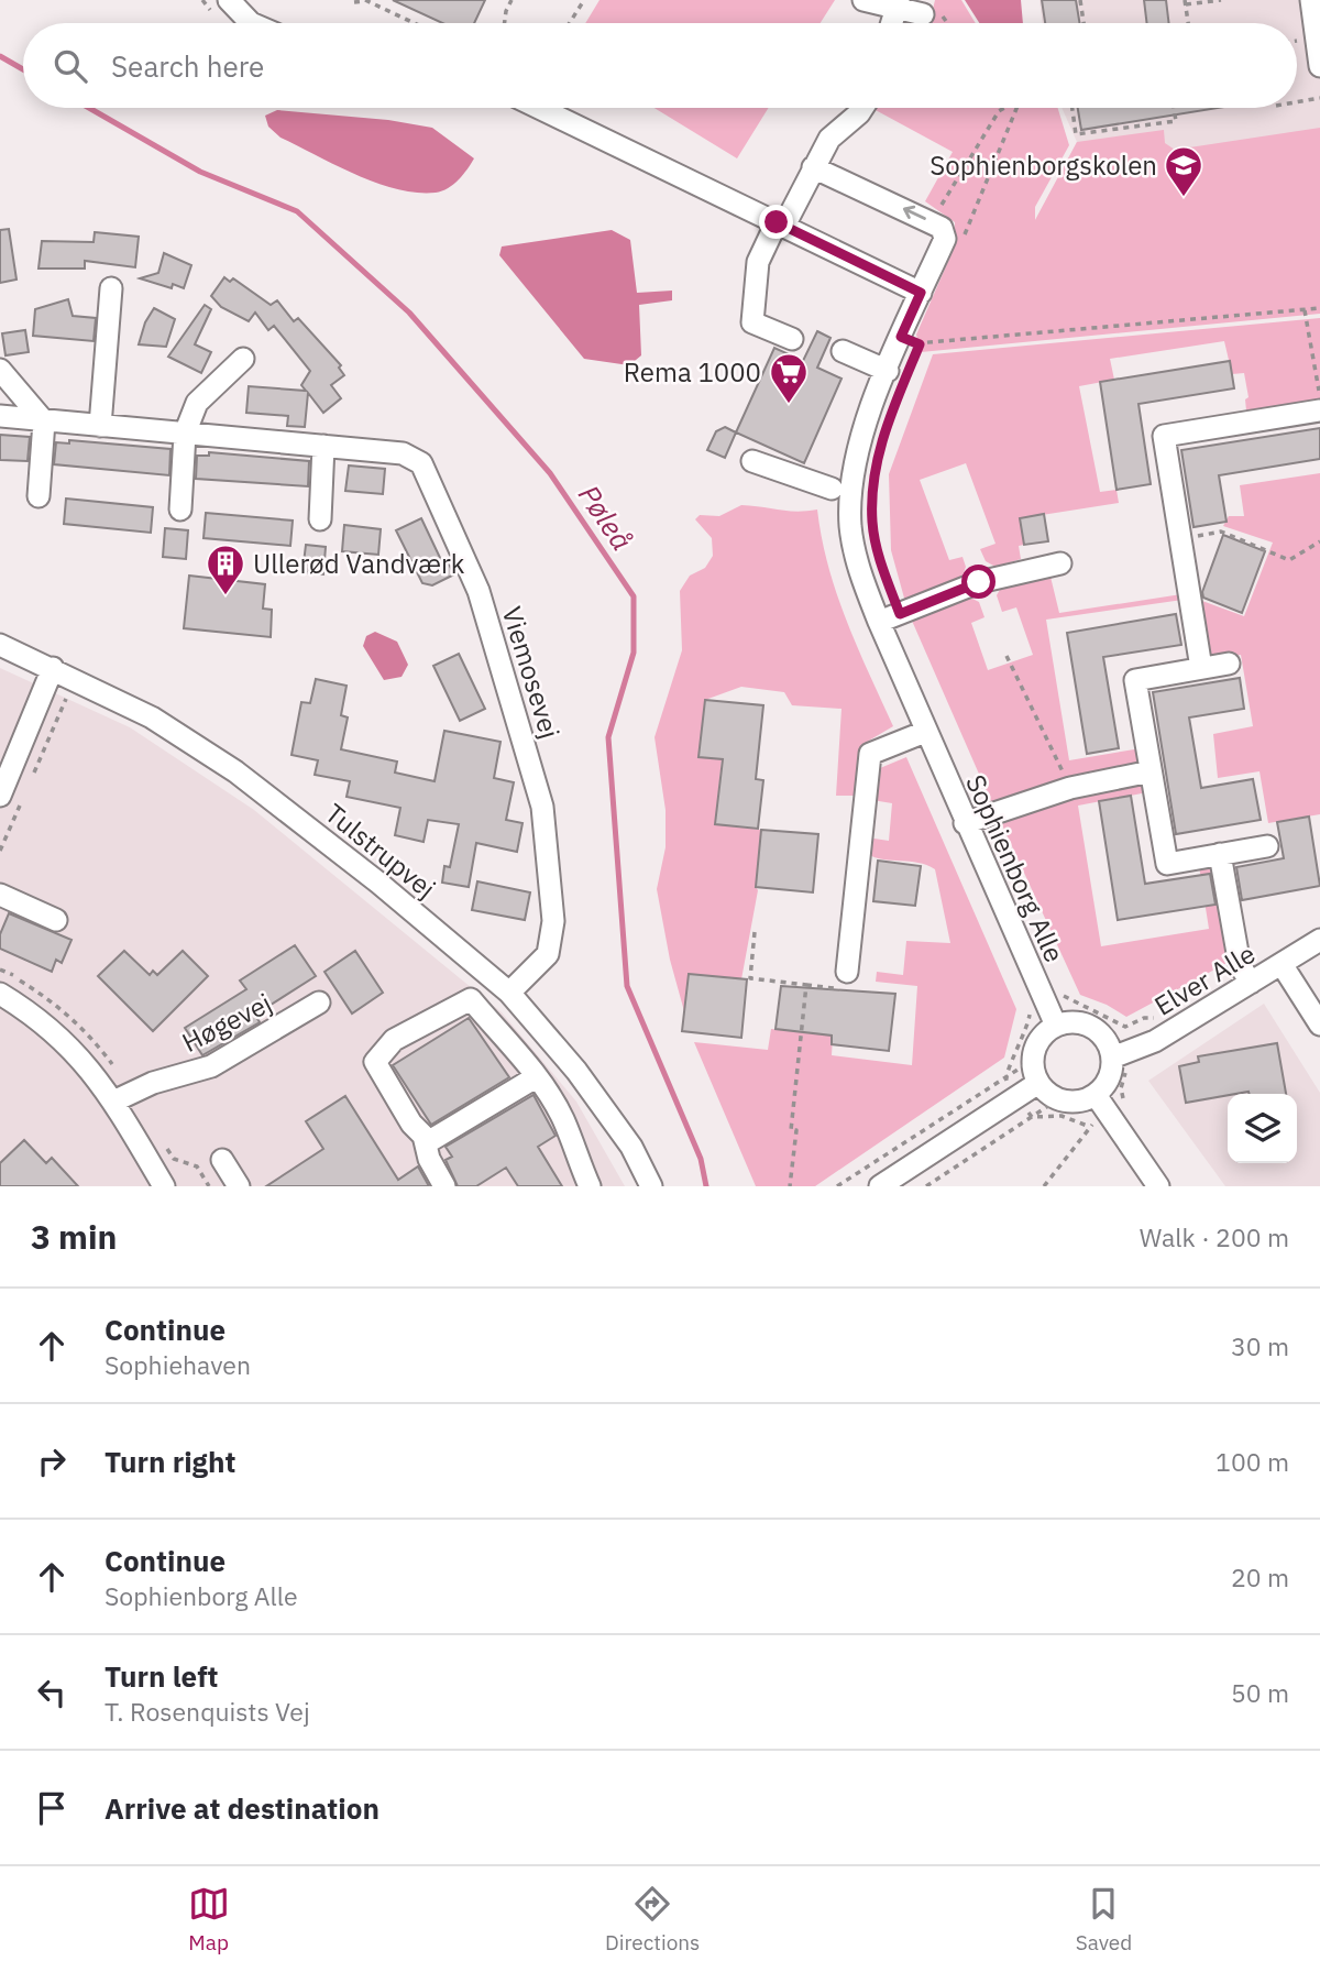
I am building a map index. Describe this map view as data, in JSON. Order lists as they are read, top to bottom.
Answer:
{
  "streets": {
    "street": [
      "Viemosevej",
      "Tulstrupvej",
      "Sophienborg Alle",
      "Elver Alle",
      "Høgevej"
    ]
  },
  "crossings": [
    ["Viemosevej", "Tulstrupvej"],
    ["Sophienborg Alle", "Elver Alle"]
  ],
  "water": ["Pøleå"],
  "places": {
    "school or university": ["Sophienborgskolen"],
    "supermarket": ["Rema 1000"],
    "building": ["Ullerød Vandværk"]
  },
  "page": {
    "search": "Search here",
    "heading": ["3 min", "Walk · 200 m"],
    "list": [
      ["Continue", "Sophiehaven", "30 m"],
      ["Turn right", "100 m"],
      ["Continue", "Sophienborg Alle", "20 m"],
      ["Turn left", "T. Rosenquists Vej", "50 m"],
      "Arrive at destination"
    ],
    "nav": ["Map", "Directions", "Saved"]
  }
}
